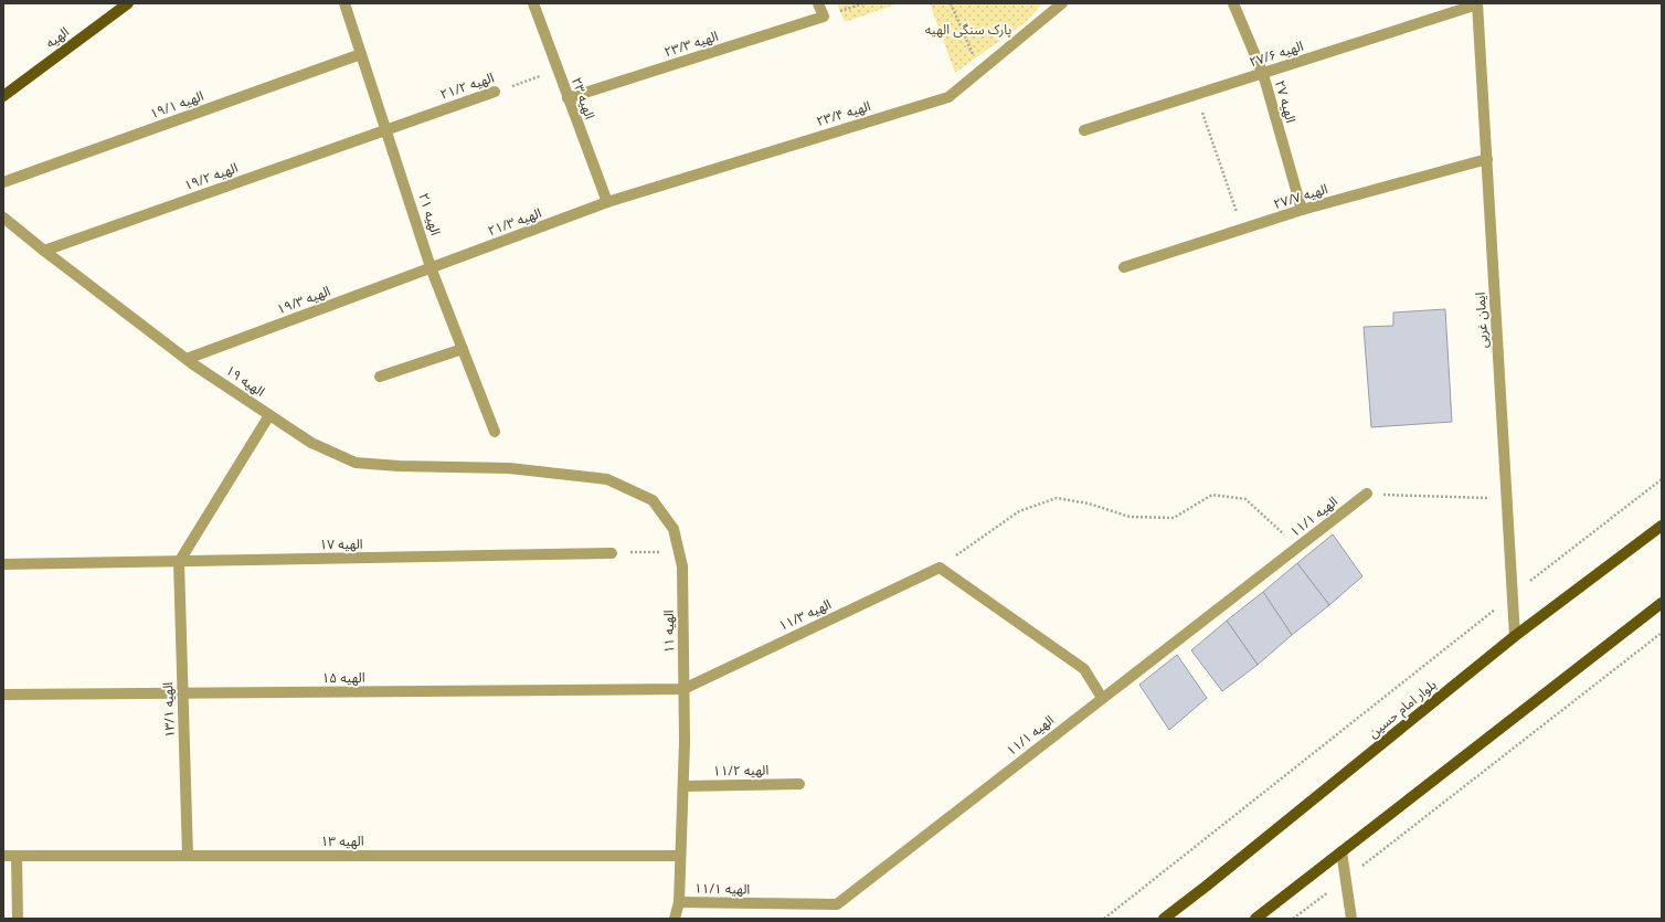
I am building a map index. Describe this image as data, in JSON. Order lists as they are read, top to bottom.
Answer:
{
  "streets": {
    "main road": ["الهیه", "بلوار امام حسین"],
    "street": [
      "الهیه ۲۳/۳",
      "الهیه ۲۷/۶",
      "الهیه ۲۱/۲",
      "الهیه ۲۳",
      "الهیه ۲۷",
      "الهیه ۱۹/۱",
      "الهیه ۲۳/۴",
      "الهیه ۱۹/۲",
      "الهیه ۲۷/۷",
      "الهیه ۲۱",
      "الهیه ۲۱/۳",
      "الهیه ۱۹/۳",
      "ایمان غربی",
      "الهیه ۱۹",
      "الهیه ۱۱/۱",
      "الهیه ۱۷",
      "الهیه ۱۱/۳",
      "الهیه ۱۱",
      "الهیه ۱۵",
      "الهیه ۱۳/۱",
      "الهیه ۱۱/۲",
      "الهیه ۱۳"
    ]
  },
  "crossings": [
    ["الهیه ۲۳/۳", "الهیه ۲۳"],
    ["الهیه ۲۷/۶", "الهیه ۲۷"],
    ["الهیه ۲۷/۶", "ایمان غربی"],
    ["الهیه ۲۱/۲", "الهیه ۲۳"],
    ["الهیه ۲۱/۲", "الهیه ۱۹/۲"],
    ["الهیه ۲۱/۲", "الهیه ۲۱"],
    ["الهیه ۲۳", "الهیه ۲۳/۴"],
    ["الهیه ۲۳", "الهیه ۲۱/۳"],
    ["الهیه ۲۷", "الهیه ۲۷/۷"],
    ["الهیه ۱۹/۱", "الهیه ۲۱"],
    ["الهیه ۲۳/۴", "الهیه ۲۱/۳"],
    ["الهیه ۱۹/۲", "الهیه ۲۱"],
    ["الهیه ۱۹/۲", "الهیه ۱۹"],
    ["الهیه ۲۷/۷", "ایمان غربی"],
    ["الهیه ۲۱", "الهیه ۲۱/۳"],
    ["الهیه ۲۱", "الهیه ۱۹/۳"],
    ["الهیه ۲۱/۳", "الهیه ۱۹/۳"],
    ["الهیه ۱۹/۳", "الهیه ۱۹"],
    ["ایمان غربی", "بلوار امام حسین"],
    ["الهیه ۱۹", "الهیه ۱۱"],
    ["الهیه ۱۱/۱", "الهیه ۱۱"],
    ["الهیه ۱۷", "الهیه ۱۳/۱"],
    ["الهیه ۱۱/۳", "الهیه ۱۱"],
    ["الهیه ۱۱/۳", "الهیه ۱۵"],
    ["الهیه ۱۱", "الهیه ۱۵"],
    ["الهیه ۱۱", "الهیه ۱۱/۲"],
    ["الهیه ۱۱", "الهیه ۱۳"],
    ["الهیه ۱۵", "الهیه ۱۳/۱"],
    ["الهیه ۱۳/۱", "الهیه ۱۳"]
  ],
  "parks": ["پارک سنگی الهیه"]
}
